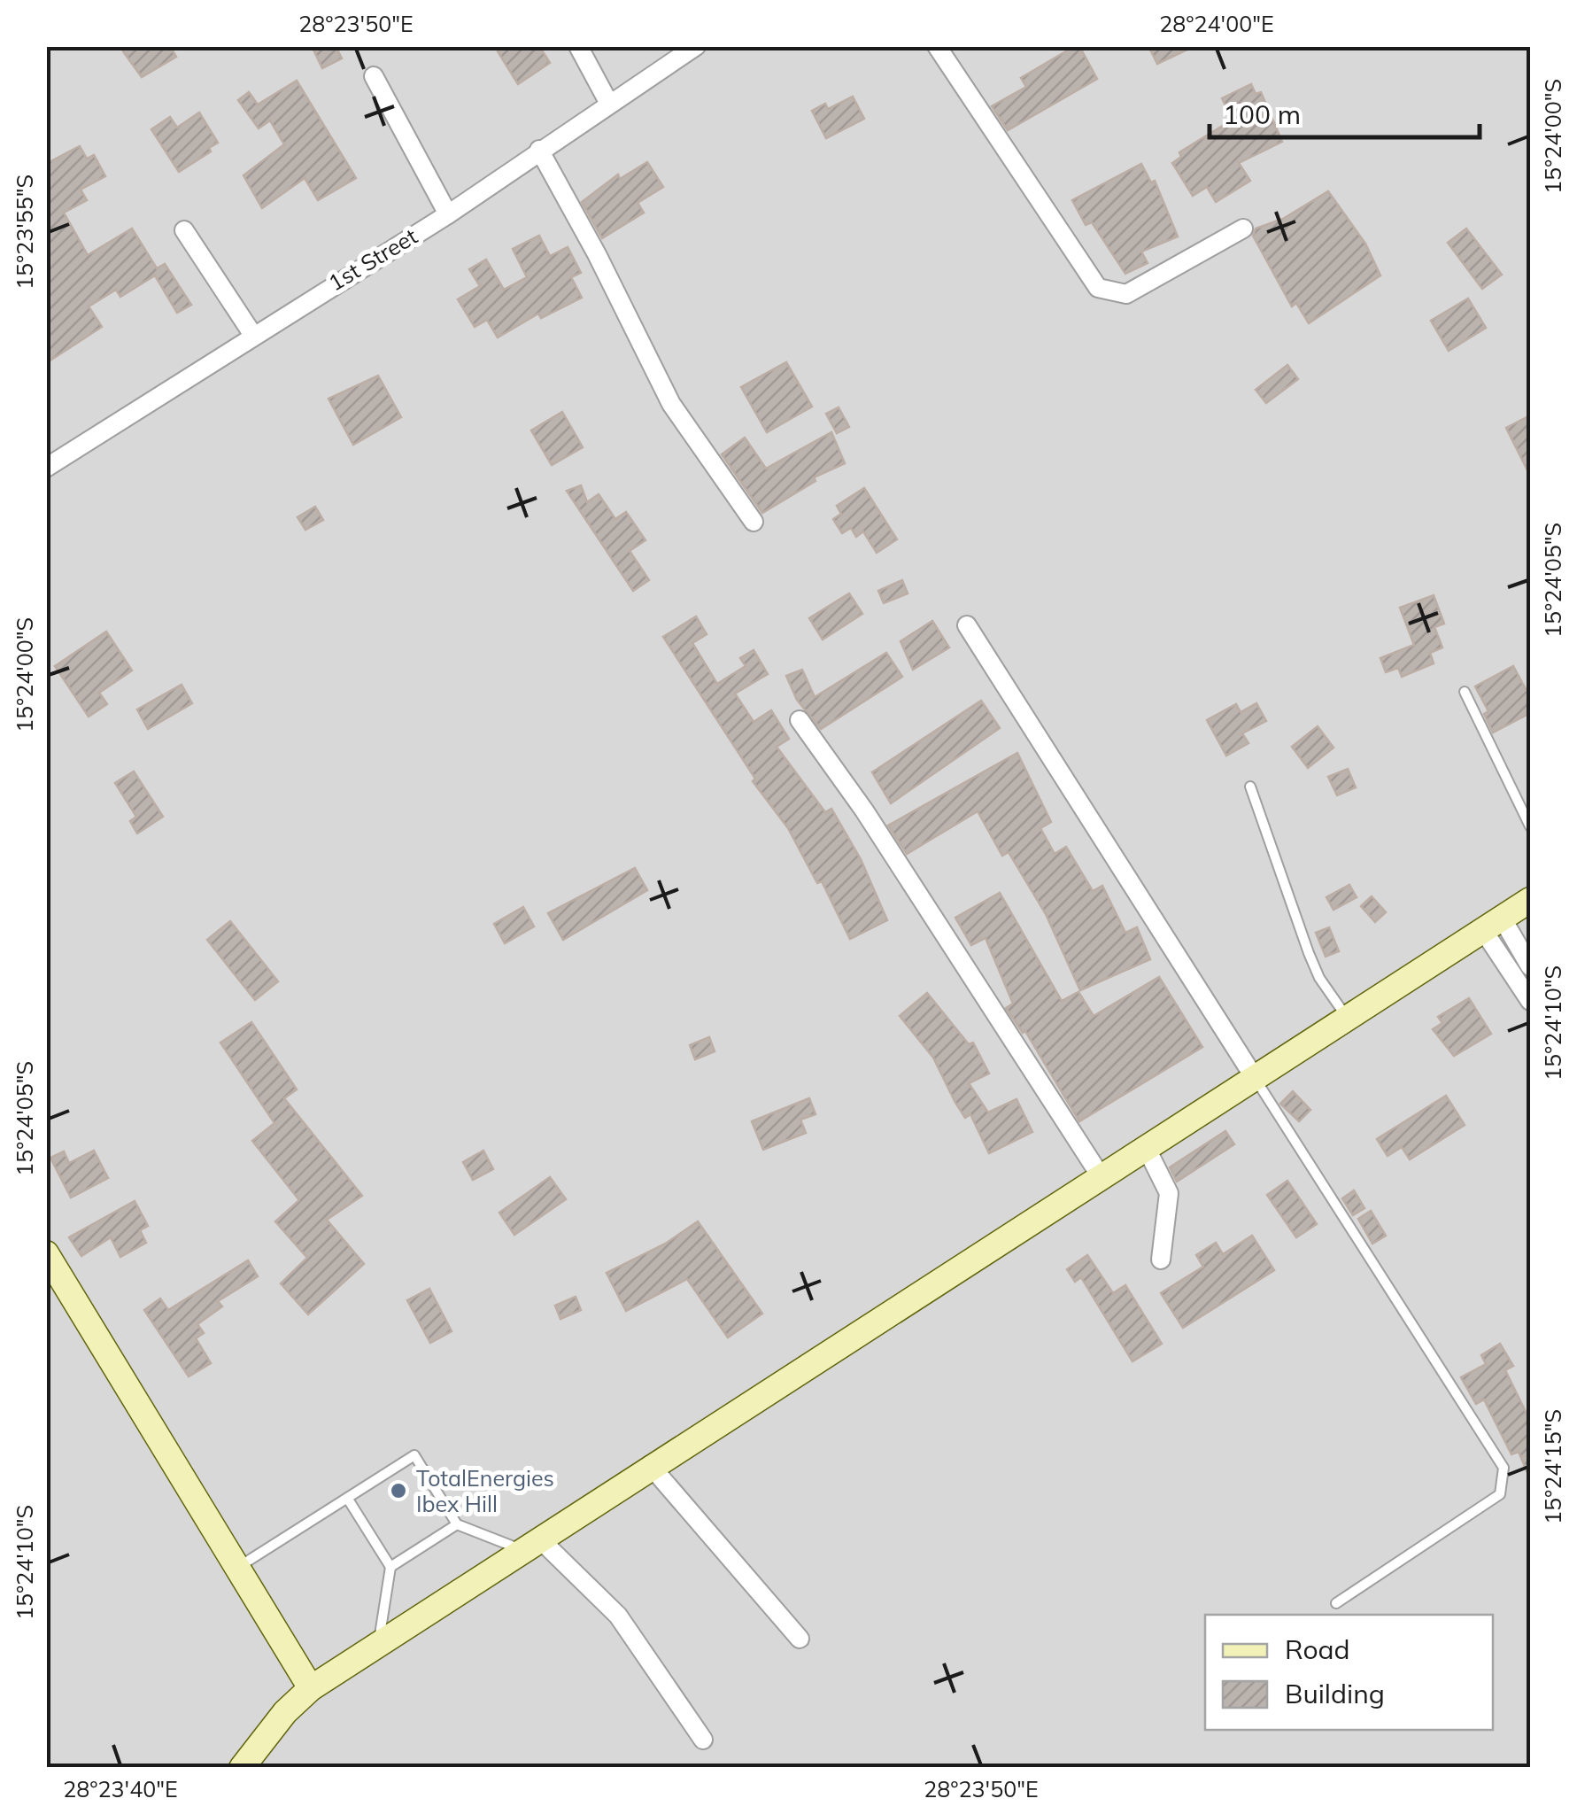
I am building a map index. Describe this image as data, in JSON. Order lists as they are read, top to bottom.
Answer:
{
  "streets": {
    "street": ["1st Street"]
  },
  "places": ["TotalEnergies Ibex Hill"],
  "legend": ["Road", "Building"],
  "scale_bar": "100 m",
  "coordinates": [
    "28°23'50\"E",
    "28°24'00\"E",
    "15°24'00\"S",
    "15°23'55\"S",
    "15°24'05\"S",
    "15°24'10\"S",
    "15°24'15\"S",
    "28°23'40\"E"
  ]
}
